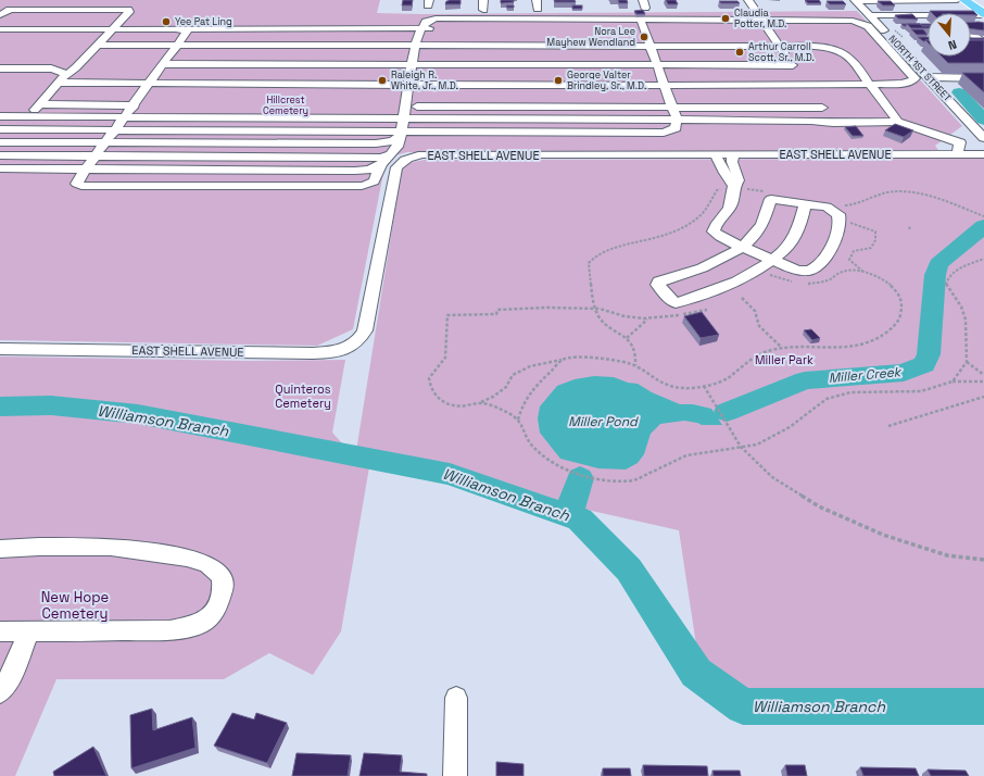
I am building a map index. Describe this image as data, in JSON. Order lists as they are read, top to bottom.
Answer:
{
  "streets": {
    "street": ["NORTH 1ST STREET", "EAST SHELL AVENUE"]
  },
  "water": ["Miller Creek", "Williamson Branch", "Miller Pond"],
  "parks": [
    "Hillcrest Cemetery",
    "Miller Park",
    "Quinteros Cemetery",
    "New Hope Cemetery"
  ],
  "places": [
    "Claudia Potter, M.D.",
    "Yee Pat Ling",
    "Nora Lee Mayhew Wendland",
    "Arthur Carroll Scott, Sr., M.D.",
    "Raleigh R. White, Jr., M.D.",
    "George Valter Brindley, Sr., M.D."
  ],
  "north": "bottom"
}
